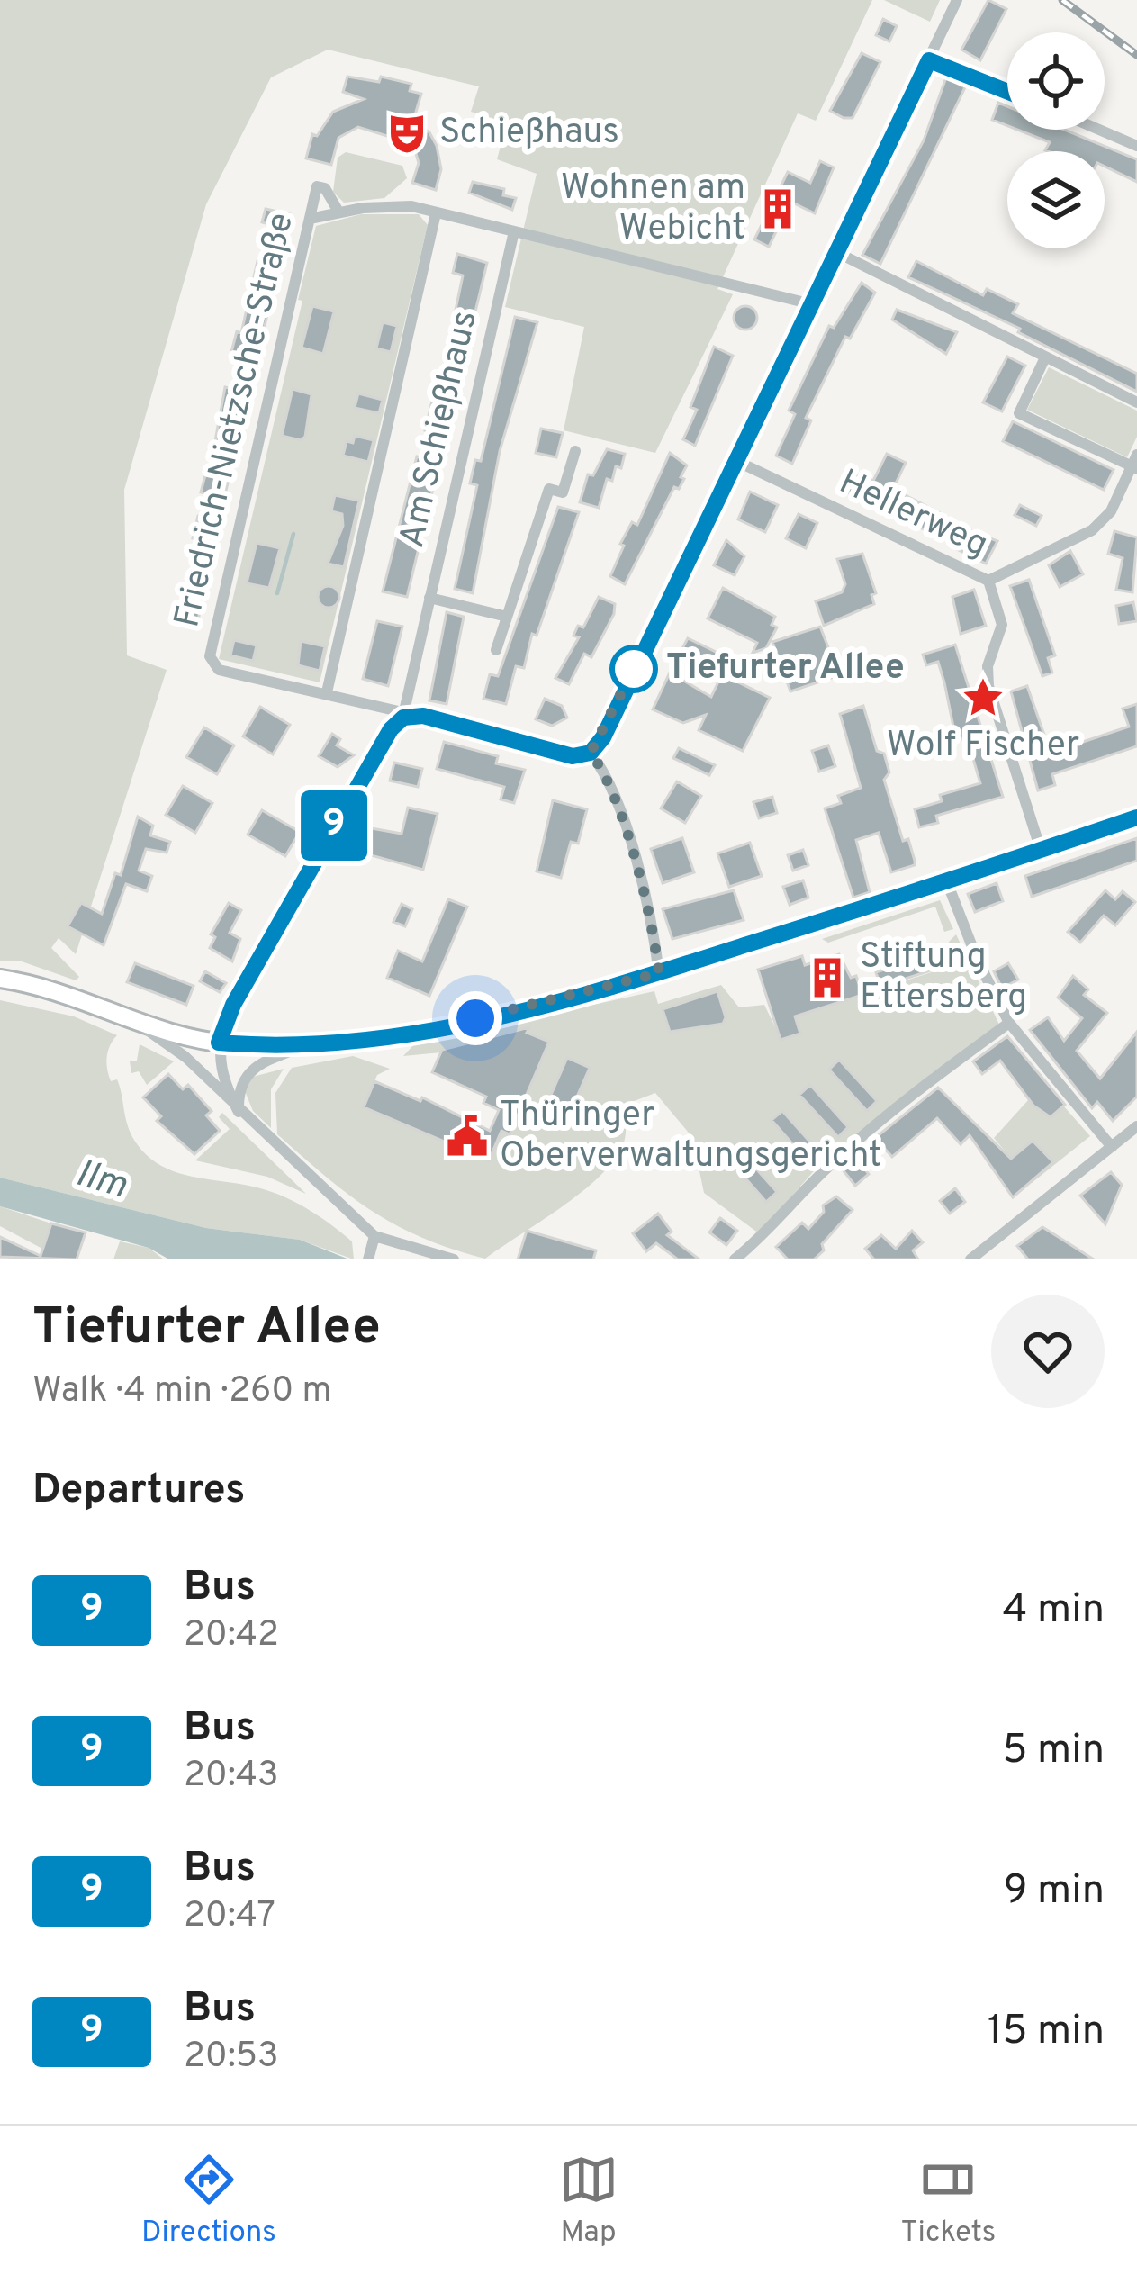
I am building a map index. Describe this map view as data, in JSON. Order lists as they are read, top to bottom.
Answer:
{
  "streets": {
    "street": ["Friedrich-Nietzsche-Straße", "Am Schießhaus", "Hellerweg"]
  },
  "crossings": [
    ["Friedrich-Nietzsche-Straße", "Am Schießhaus"]
  ],
  "water": ["Ilm"],
  "places": {
    "theatre": ["Schießhaus"],
    "building": ["Wohnen am Webicht", "Stiftung Ettersberg"],
    "other": ["Tiefurter Allee"],
    "place": ["Wolf Fischer"],
    "public building": ["Thüringer Oberverwaltungsgericht"]
  },
  "lines": ["bus line 9"],
  "page": {
    "on_map": "9",
    "heading": [
      ["Tiefurter Allee", "Walk · 4 min · 260 m"],
      "Departures"
    ],
    "list": [
      {
        "mark": "9",
        "name": "Bus",
        "note": "20:42",
        "value": "4 min"
      },
      {
        "mark": "9",
        "name": "Bus",
        "note": "20:43",
        "value": "5 min"
      },
      {
        "mark": "9",
        "name": "Bus",
        "note": "20:47",
        "value": "9 min"
      },
      {
        "mark": "9",
        "name": "Bus",
        "note": "20:53",
        "value": "15 min"
      }
    ],
    "tabs": ["Directions", "Map", "Tickets"]
  }
}
